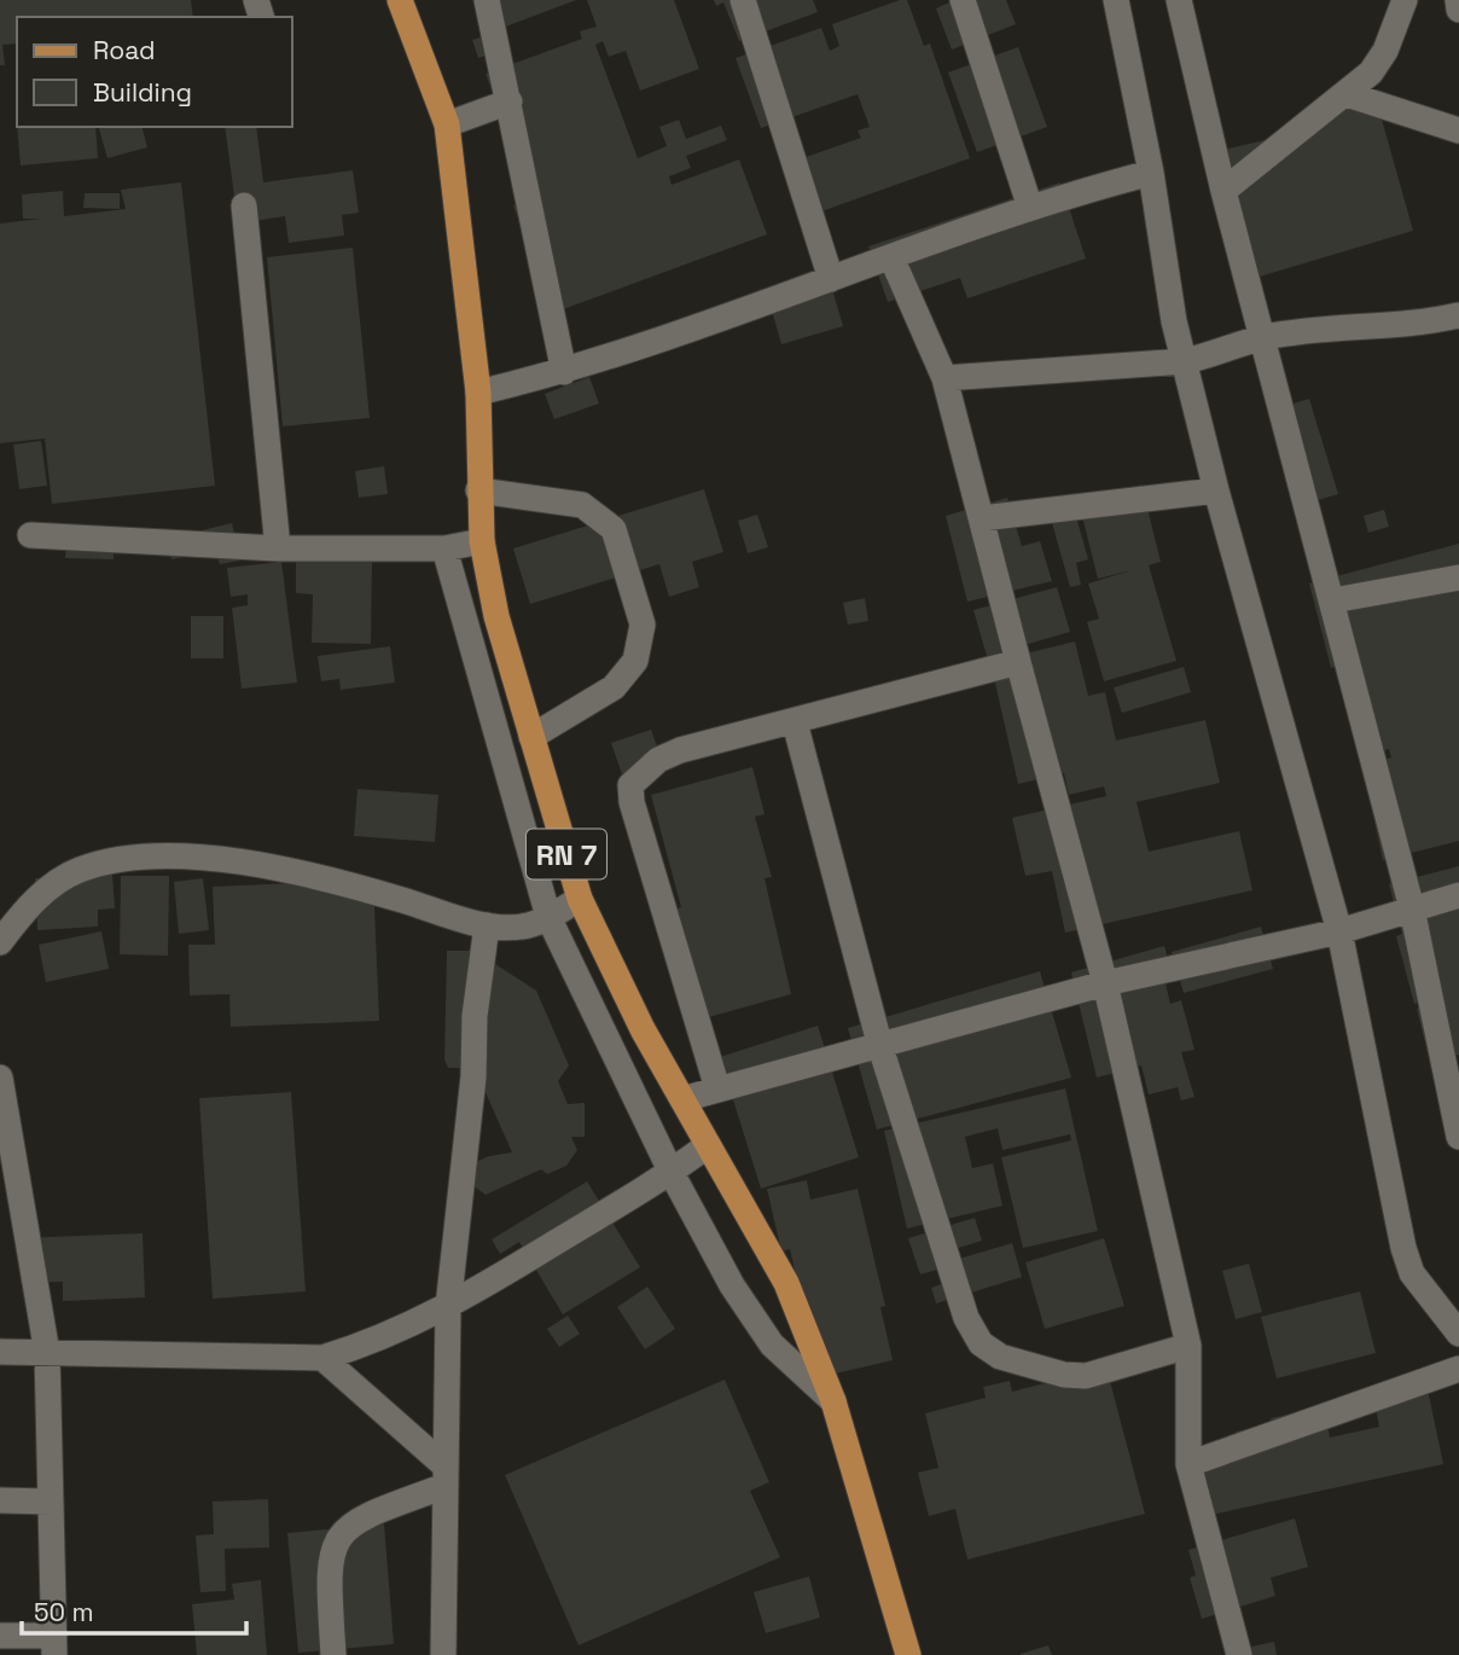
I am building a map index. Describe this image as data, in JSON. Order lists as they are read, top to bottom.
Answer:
{
  "streets": {
    "main road": ["RN 7"]
  },
  "legend": ["Road", "Building"],
  "scale_bar": "50 m"
}
